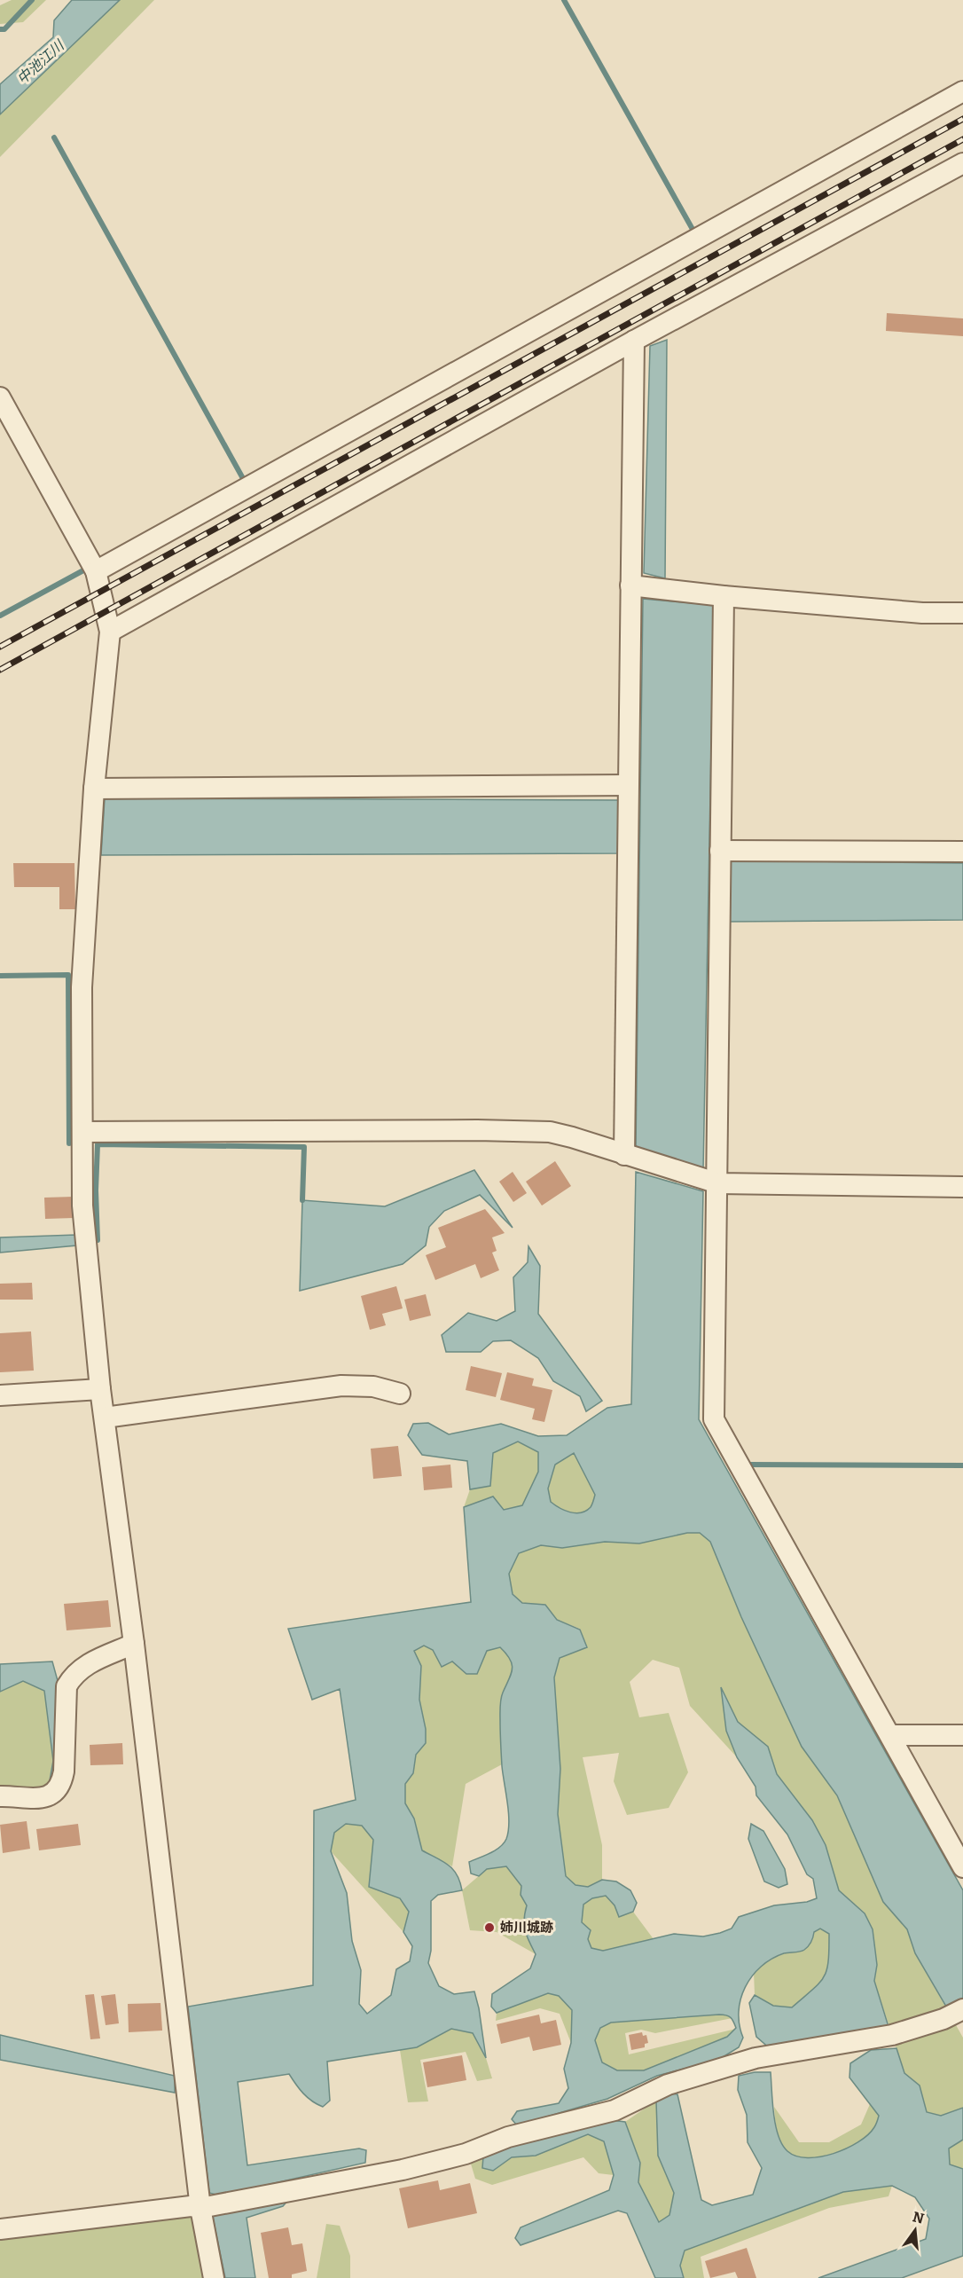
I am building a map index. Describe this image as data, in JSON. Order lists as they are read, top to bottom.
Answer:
{
  "water": ["中池江川"],
  "places": ["姉川城跡"],
  "north": "top"
}
